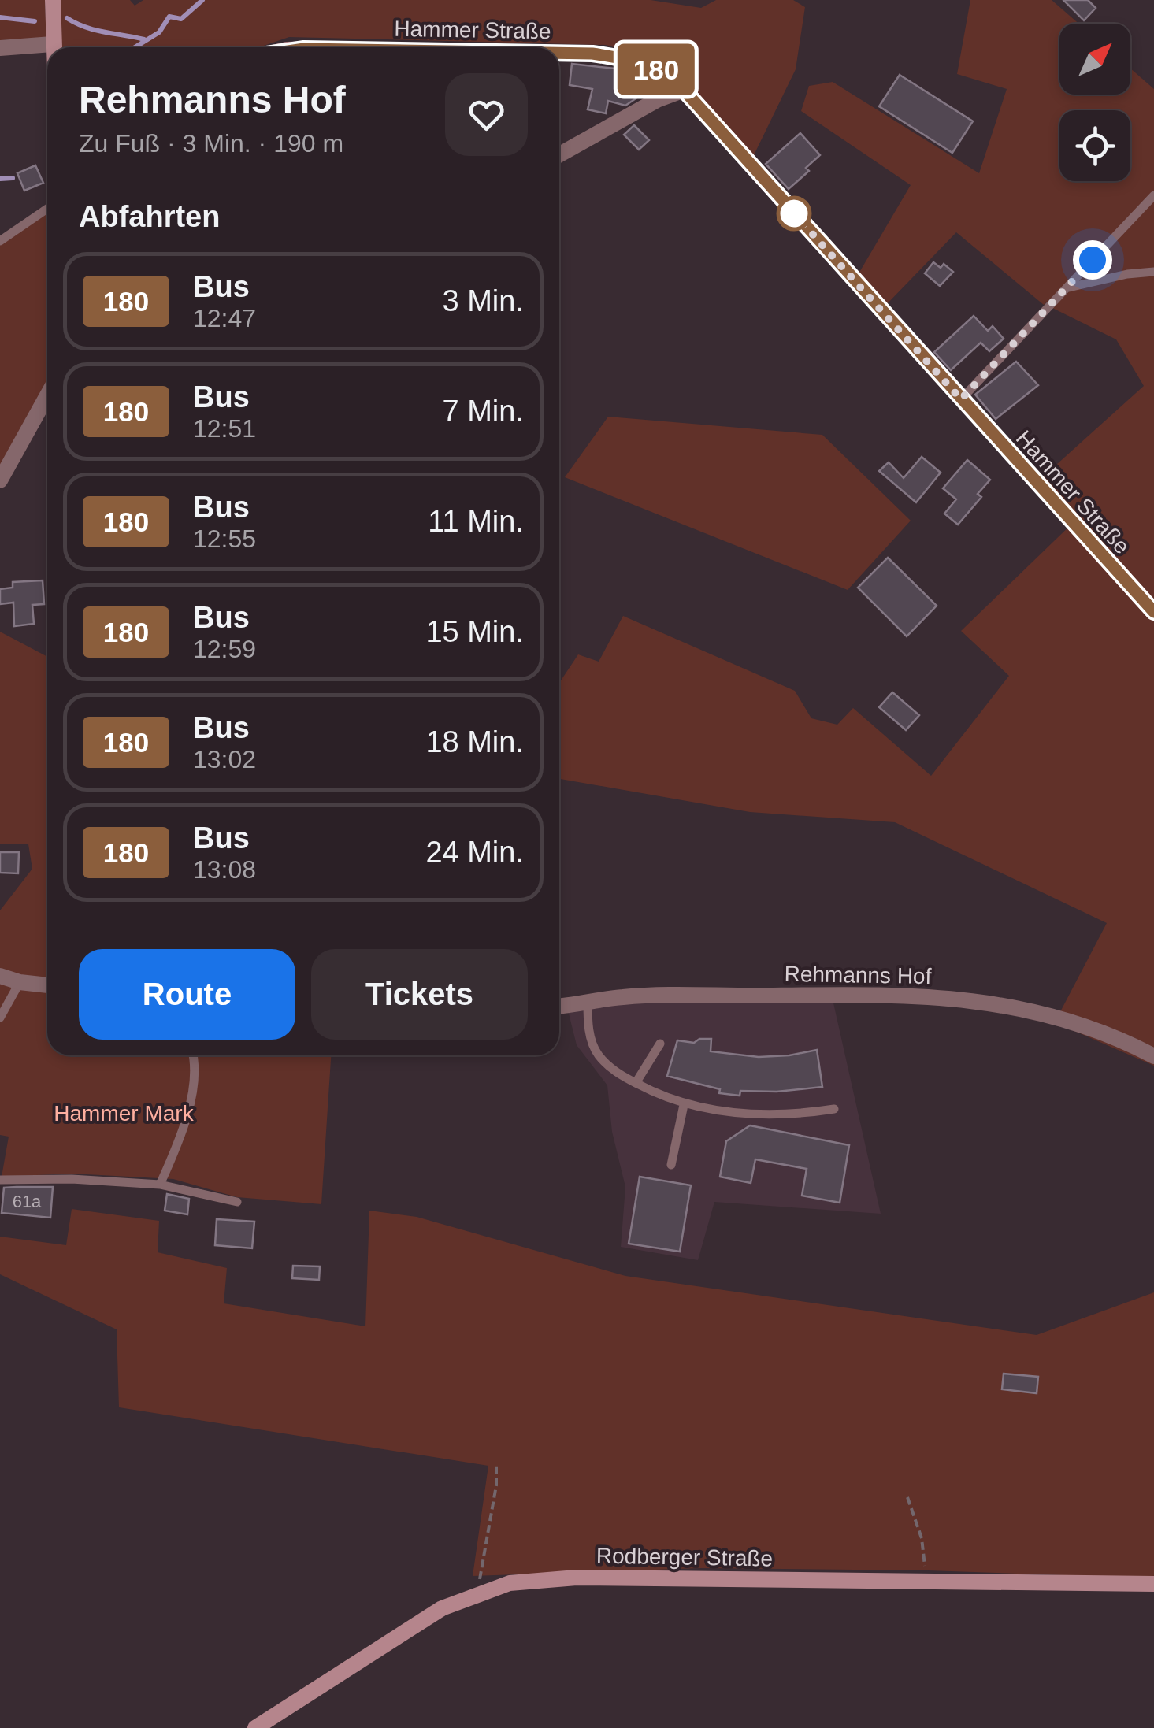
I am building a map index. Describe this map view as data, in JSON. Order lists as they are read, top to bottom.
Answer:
{
  "streets": {
    "main road": ["Hammer Straße", "Rodberger Straße"],
    "street": ["Rehmanns Hof"]
  },
  "parks": ["Hammer Mark"],
  "lines": ["bus line 180"],
  "house_numbers": ["61a"],
  "north": "top right",
  "page": {
    "on_map": "180",
    "heading": [
      ["Rehmanns Hof", "Zu Fuß · 3 Min. · 190 m"],
      "Abfahrten"
    ],
    "list": [
      {
        "mark": "180",
        "name": "Bus",
        "note": "12:47",
        "value": "3 Min."
      },
      {
        "mark": "180",
        "name": "Bus",
        "note": "12:51",
        "value": "7 Min."
      },
      {
        "mark": "180",
        "name": "Bus",
        "note": "12:55",
        "value": "11 Min."
      },
      {
        "mark": "180",
        "name": "Bus",
        "note": "12:59",
        "value": "15 Min."
      },
      {
        "mark": "180",
        "name": "Bus",
        "note": "13:02",
        "value": "18 Min."
      },
      {
        "mark": "180",
        "name": "Bus",
        "note": "13:08",
        "value": "24 Min."
      }
    ],
    "buttons": ["Route", "Tickets"]
  }
}
